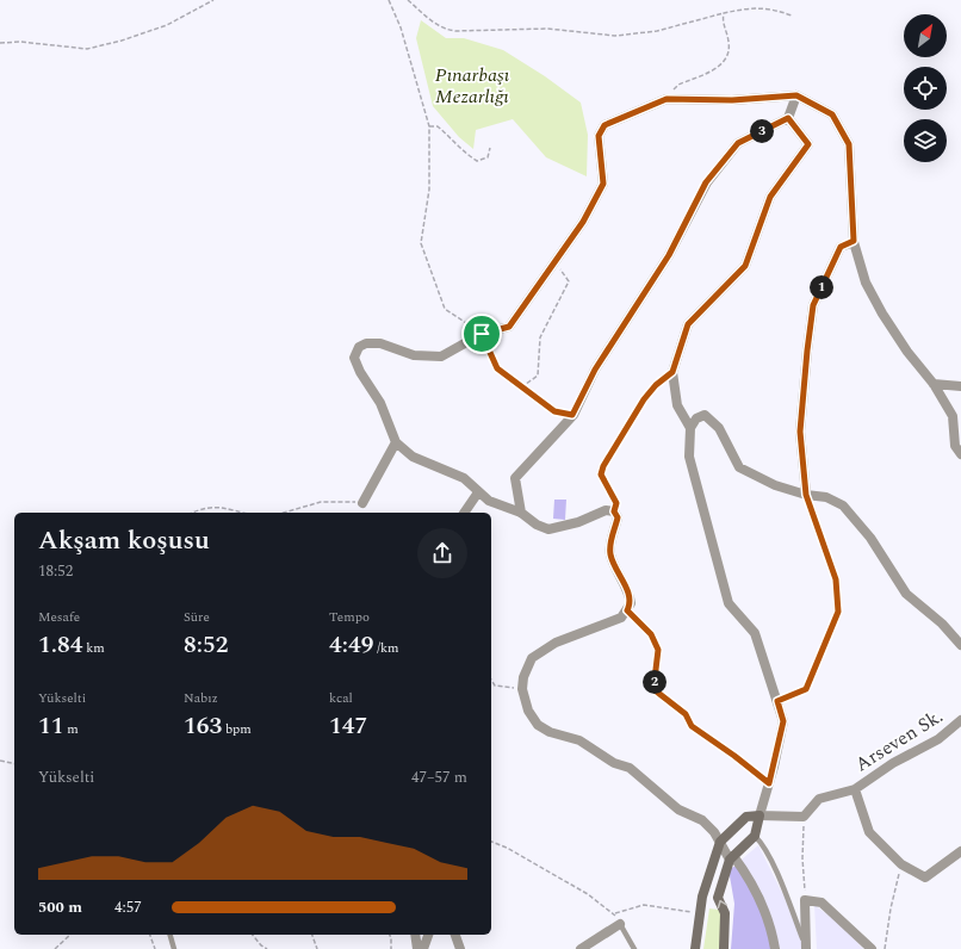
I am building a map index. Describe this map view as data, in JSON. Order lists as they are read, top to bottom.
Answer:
{
  "streets": {
    "street": ["Arseven Sk."]
  },
  "parks": ["Pınarbaşı Mezarlığı"],
  "north": "top right",
  "page": {
    "pins": ["3", "1", "2"],
    "heading": ["Akşam koşusu", "18:52"],
    "stats": [
      ["Mesafe", "1.84 km"],
      ["Süre", "8:52"],
      ["Tempo", "4:49 /km"],
      ["Yükselti", "11 m"],
      ["Nabız", "163 bpm"],
      ["kcal", "147"]
    ],
    "chart": ["Yükselti", "47–57 m"],
    "list": [
      {
        "name": "500 m",
        "note": "4:57"
      }
    ]
  }
}
